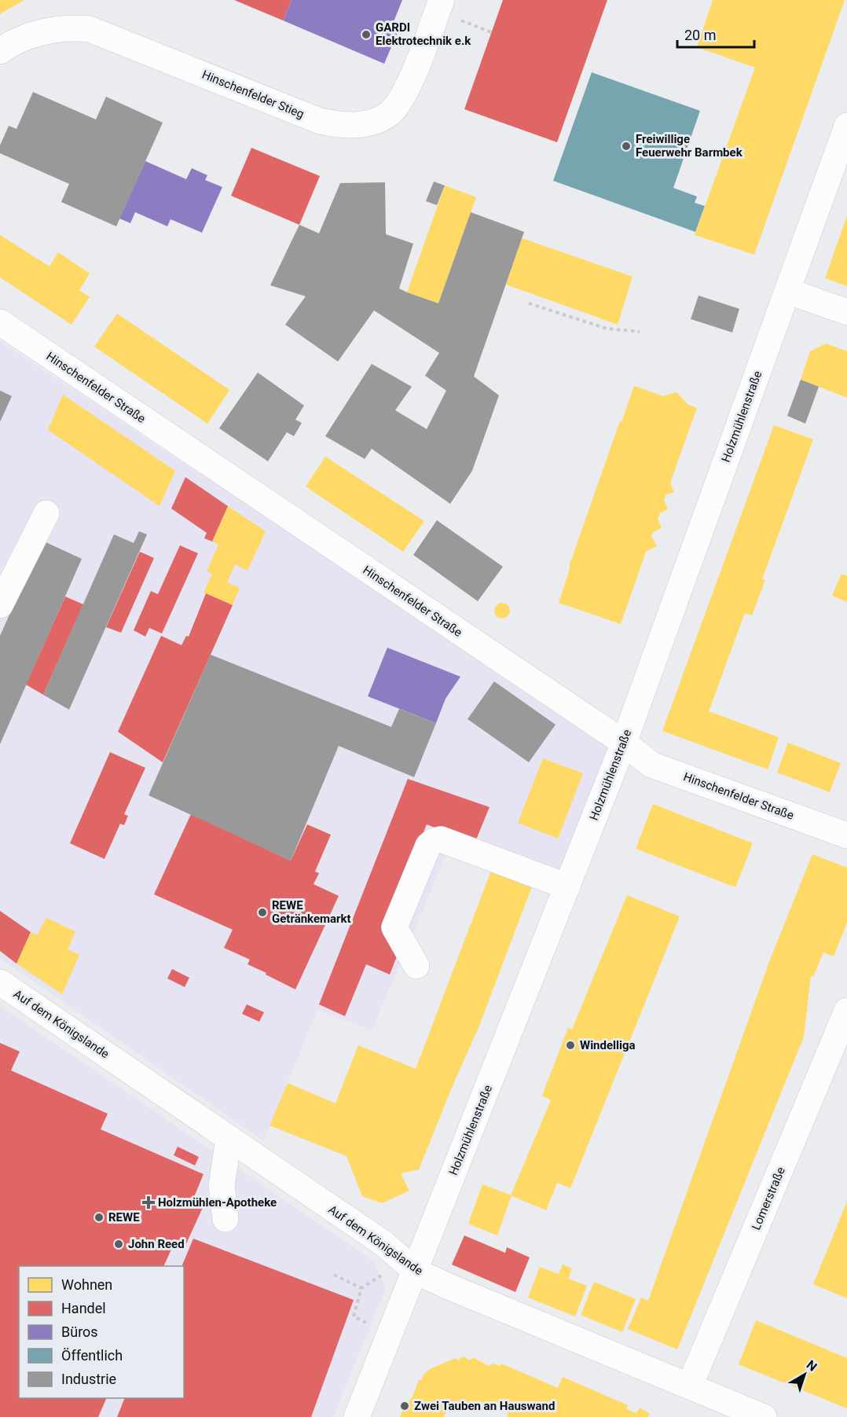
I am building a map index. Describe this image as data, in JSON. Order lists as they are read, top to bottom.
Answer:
{
  "streets": {
    "street": [
      "Hinschenfelder Stieg",
      "Hinschenfelder Straße",
      "Holzmühlenstraße",
      "Auf dem Königslande",
      "Lomerstraße"
    ]
  },
  "crossings": [
    ["Hinschenfelder Straße", "Holzmühlenstraße"],
    ["Holzmühlenstraße", "Auf dem Königslande"],
    ["Auf dem Königslande", "Lomerstraße"]
  ],
  "places": {
    "other": [
      "GARDI Elektrotechnik e.k",
      "Freiwillige Feuerwehr Barmbek",
      "REWE Getränkemarkt",
      "Windelliga",
      "REWE",
      "John Reed",
      "Zwei Tauben an Hauswand"
    ],
    "health": ["Holzmühlen-Apotheke"]
  },
  "legend": [
    "Wohnen",
    "Handel",
    "Büros",
    "Öffentlich",
    "Industrie"
  ],
  "scale_bar": "20 m",
  "north": "top right"
}
